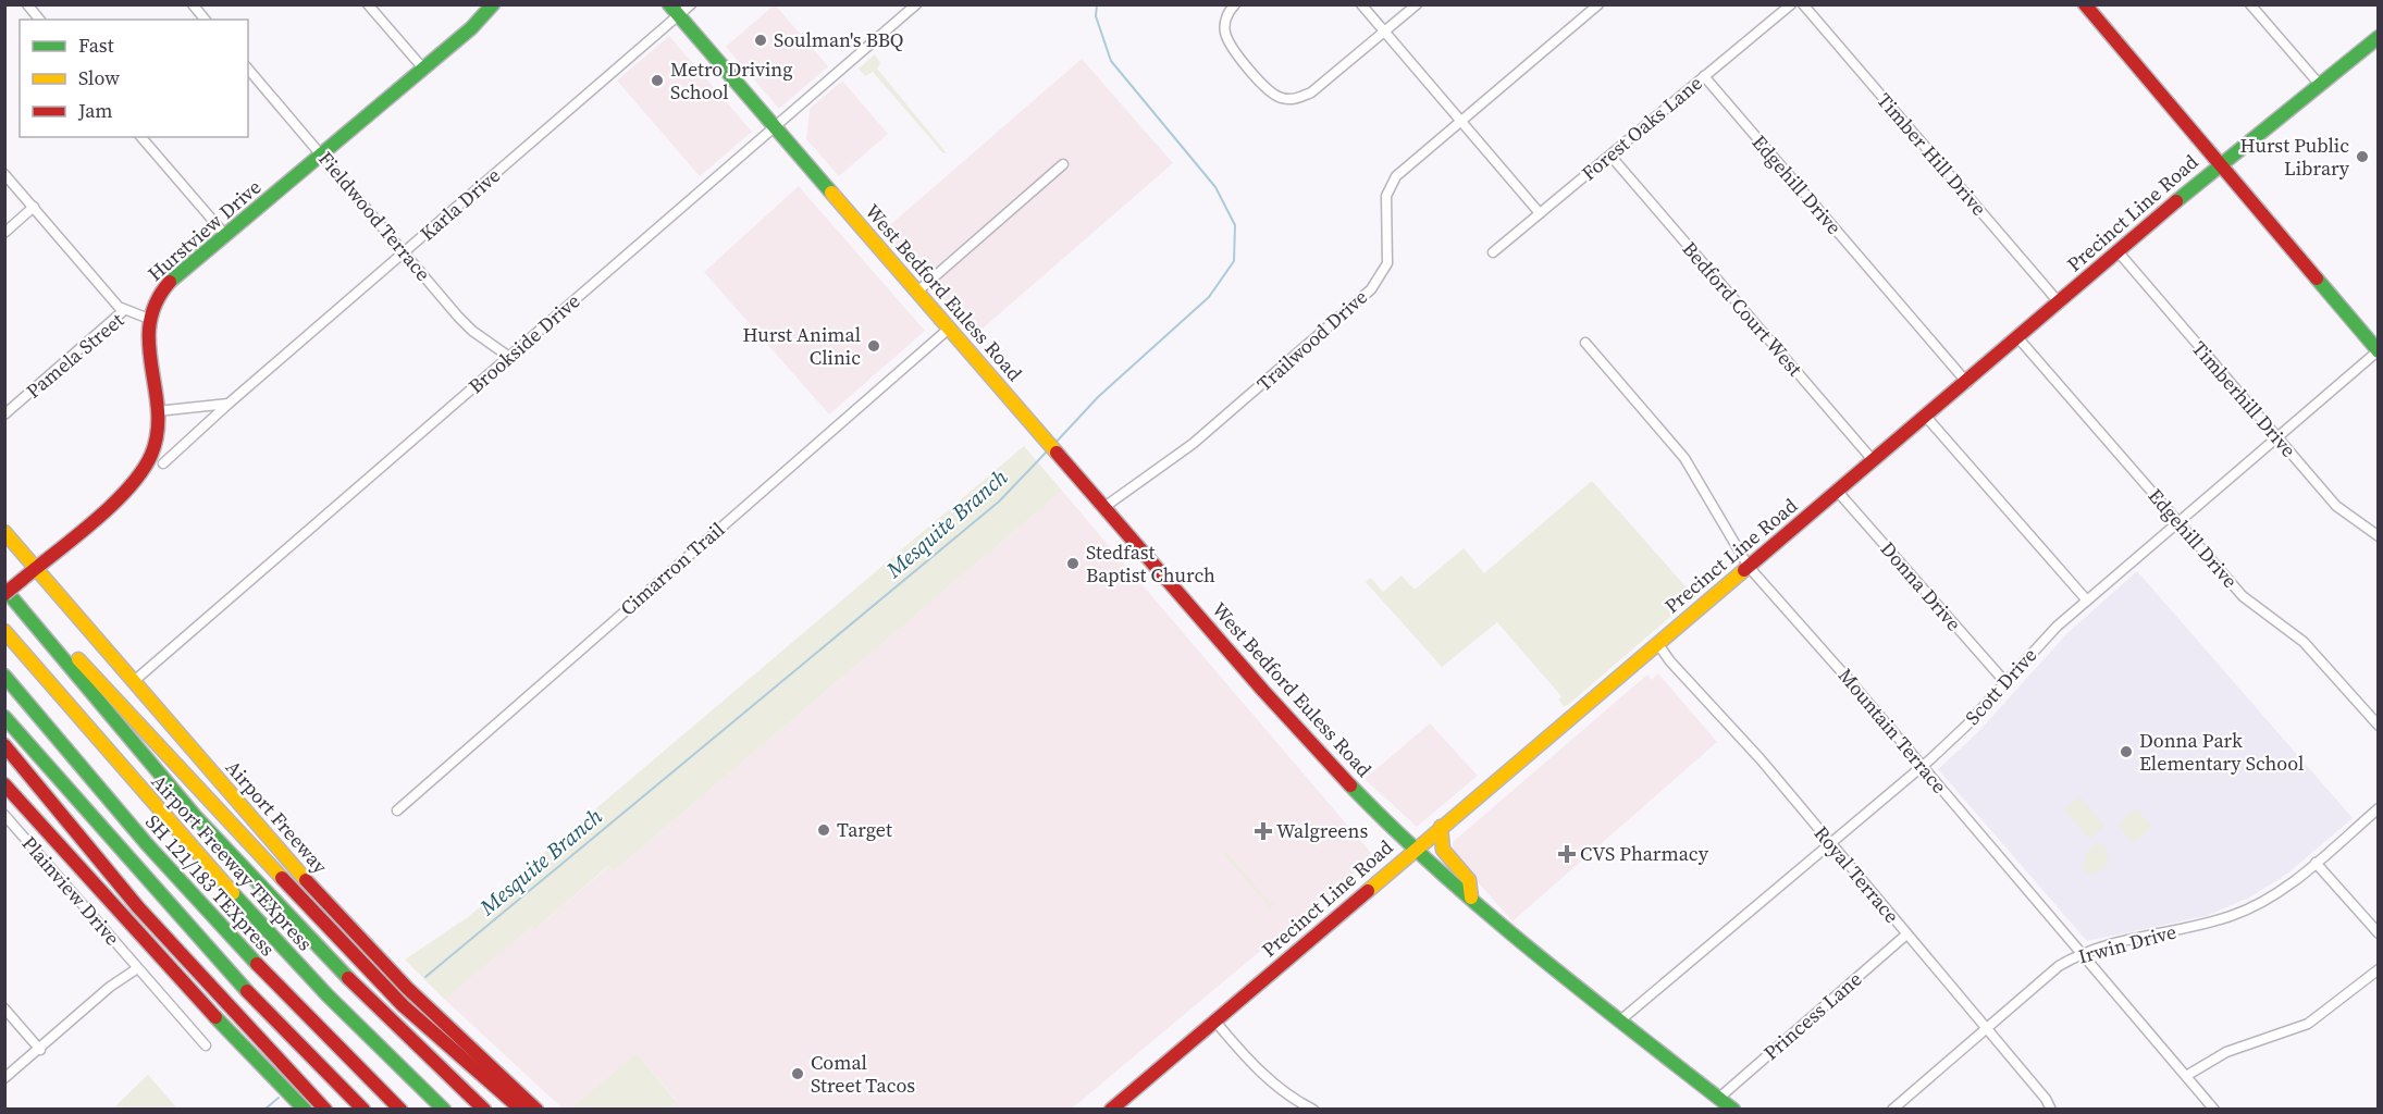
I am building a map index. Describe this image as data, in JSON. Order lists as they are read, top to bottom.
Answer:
{
  "streets": {
    "main road": [
      "Precinct Line Road",
      "Hurstview Drive",
      "West Bedford Euless Road",
      "Airport Freeway",
      "Airport Freeway TEXpress",
      "SH 121/183 TEXpress"
    ],
    "street": [
      "Forest Oaks Lane",
      "Timber Hill Drive",
      "Edgehill Drive",
      "Karla Drive",
      "Fieldwood Terrace",
      "Bedford Court West",
      "Trailwood Drive",
      "Brookside Drive",
      "Pamela Street",
      "Timberhill Drive",
      "Cimarron Trail",
      "Donna Drive",
      "Scott Drive",
      "Mountain Terrace",
      "Royal Terrace",
      "Plainview Drive",
      "Irwin Drive",
      "Princess Lane"
    ]
  },
  "crossings": [
    ["Forest Oaks Lane", "Edgehill Drive"],
    ["Forest Oaks Lane", "Bedford Court West"],
    ["Timber Hill Drive", "Precinct Line Road"],
    ["Edgehill Drive", "Precinct Line Road"],
    ["Edgehill Drive", "Scott Drive"],
    ["Karla Drive", "Fieldwood Terrace"],
    ["Karla Drive", "West Bedford Euless Road"],
    ["Precinct Line Road", "West Bedford Euless Road"],
    ["Precinct Line Road", "Bedford Court West"],
    ["Precinct Line Road", "Timberhill Drive"],
    ["Precinct Line Road", "Donna Drive"],
    ["Precinct Line Road", "Mountain Terrace"],
    ["Precinct Line Road", "Royal Terrace"],
    ["Fieldwood Terrace", "Hurstview Drive"],
    ["Fieldwood Terrace", "Brookside Drive"],
    ["Hurstview Drive", "Pamela Street"],
    ["West Bedford Euless Road", "Trailwood Drive"],
    ["West Bedford Euless Road", "Brookside Drive"],
    ["West Bedford Euless Road", "Cimarron Trail"],
    ["West Bedford Euless Road", "Scott Drive"],
    ["West Bedford Euless Road", "Princess Lane"],
    ["Brookside Drive", "Airport Freeway"],
    ["Timberhill Drive", "Scott Drive"],
    ["Donna Drive", "Scott Drive"],
    ["Scott Drive", "Mountain Terrace"],
    ["Scott Drive", "Royal Terrace"],
    ["Mountain Terrace", "Irwin Drive"],
    ["Royal Terrace", "Irwin Drive"],
    ["Royal Terrace", "Princess Lane"]
  ],
  "water": ["Mesquite Branch"],
  "places": {
    "other": [
      "Soulman's BBQ",
      "Metro Driving School",
      "Hurst Public Library",
      "Hurst Animal Clinic",
      "Stedfast Baptist Church",
      "Donna Park Elementary School",
      "Target",
      "Comal Street Tacos"
    ],
    "health": ["Walgreens", "CVS Pharmacy"]
  },
  "legend": ["Fast", "Slow", "Jam"]
}
